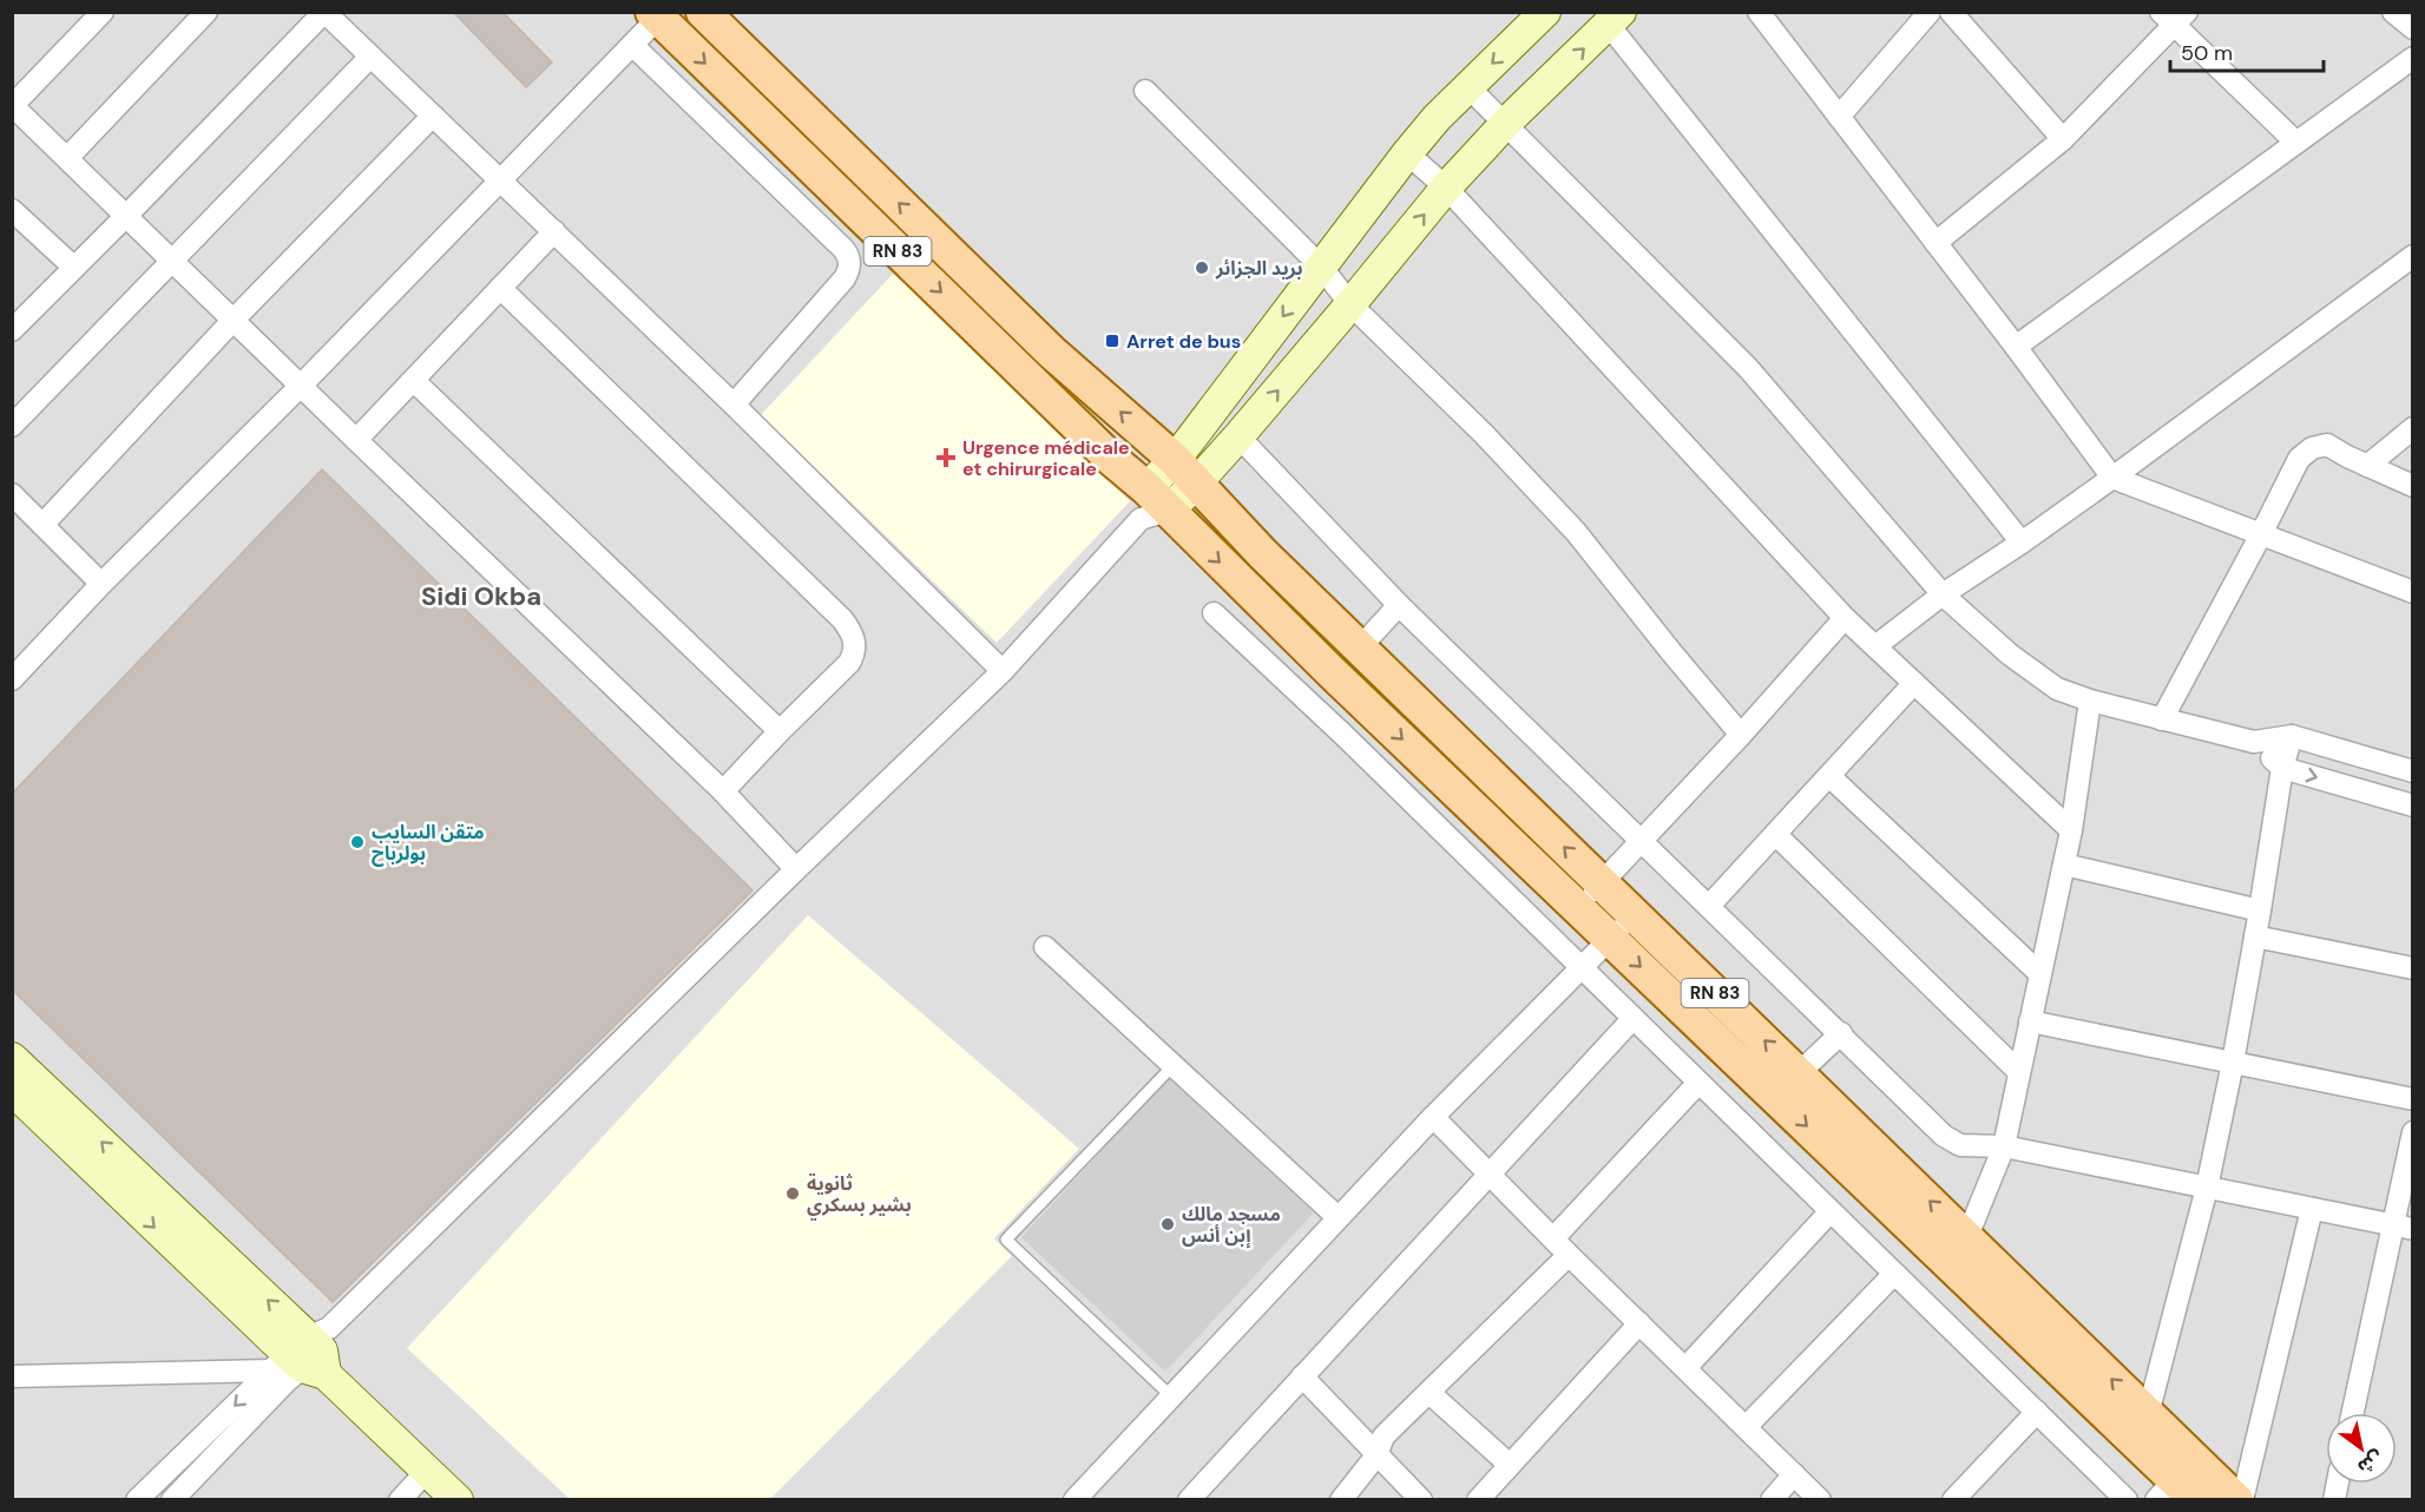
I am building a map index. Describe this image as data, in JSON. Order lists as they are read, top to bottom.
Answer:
{
  "streets": {
    "main road": ["RN 83"]
  },
  "districts": ["Sidi Okba"],
  "places": {
    "other": [
      "بريد الجزائر",
      "متقن السايب بولرباح",
      "ثانوية بشير بسكري",
      "مسجد مالك إبن أنس"
    ],
    "transit": ["Arret de bus"],
    "health": ["Urgence médicale et chirurgicale"]
  },
  "scale_bar": "50 m",
  "north": "bottom right"
}
